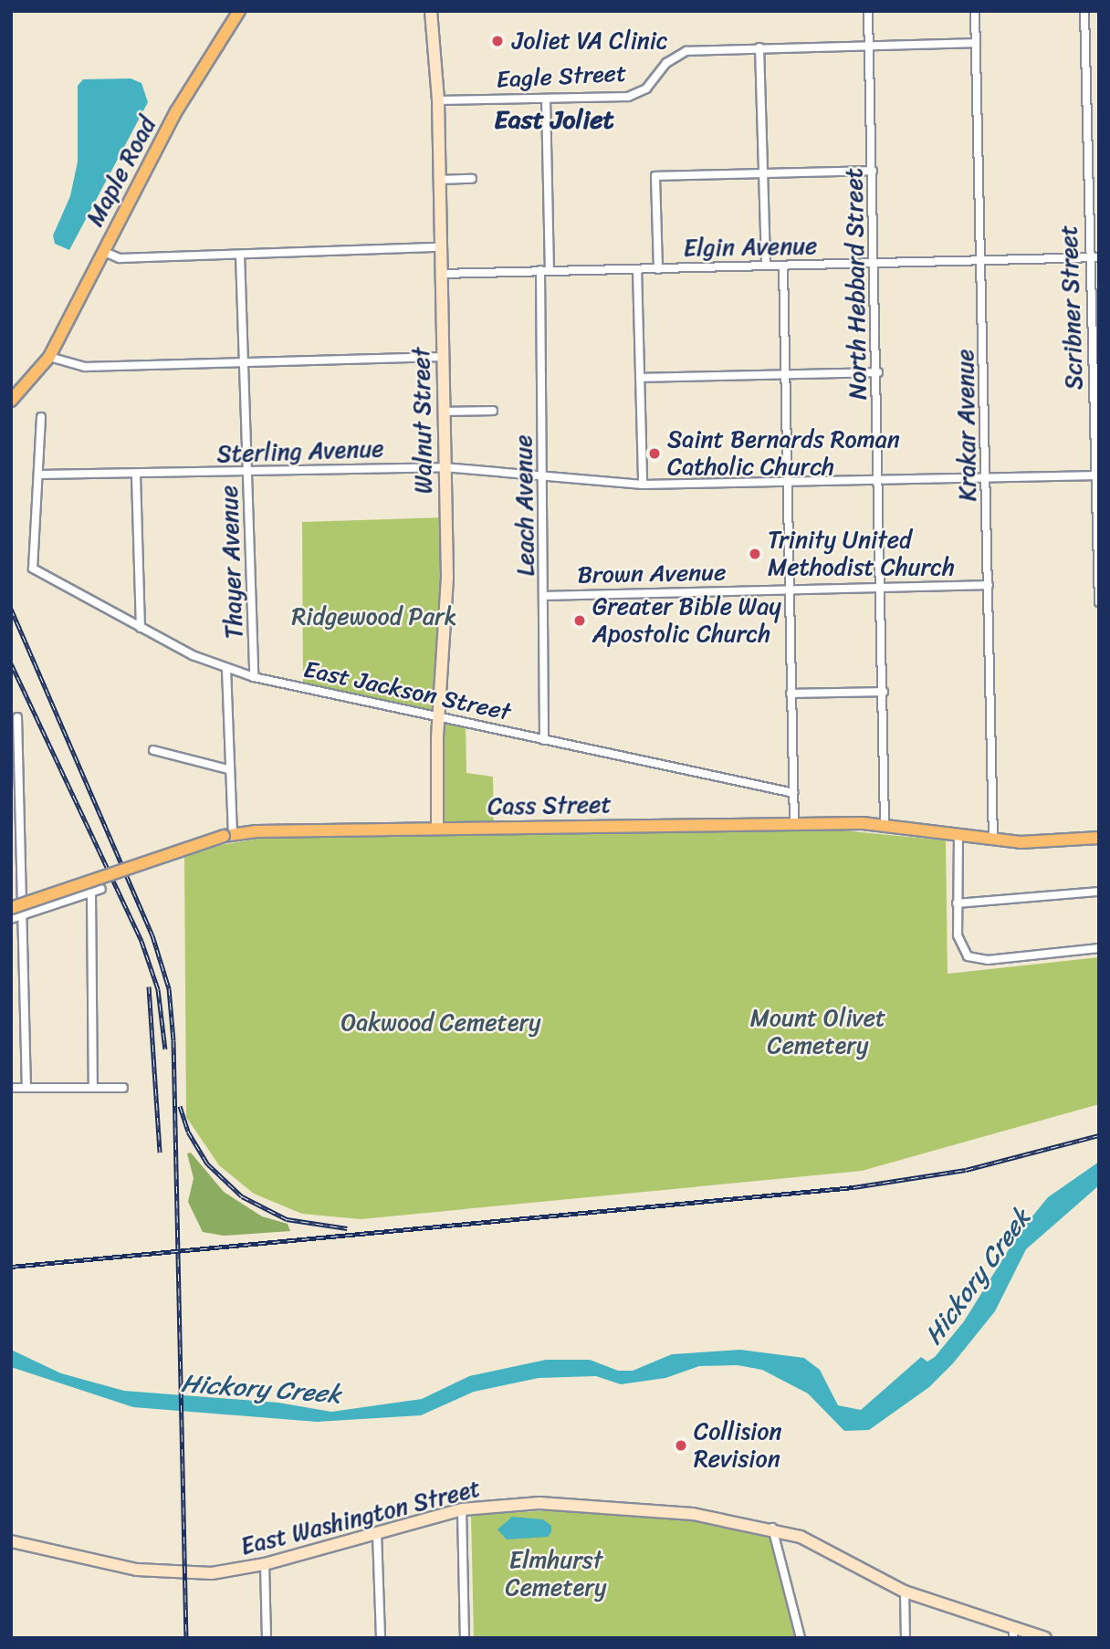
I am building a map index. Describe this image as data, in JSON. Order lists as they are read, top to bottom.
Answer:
{
  "streets": {
    "main road": ["Maple Road", "Cass Street"],
    "street": [
      "Eagle Street",
      "Elgin Avenue",
      "North Hebbard Street",
      "Scribner Street",
      "Walnut Street",
      "Krakar Avenue",
      "Sterling Avenue",
      "Leach Avenue",
      "Thayer Avenue",
      "Brown Avenue",
      "East Jackson Street",
      "East Washington Street"
    ]
  },
  "crossings": [
    ["Eagle Street", "North Hebbard Street"],
    ["Eagle Street", "Walnut Street"],
    ["Eagle Street", "Krakar Avenue"],
    ["Eagle Street", "Leach Avenue"],
    ["Elgin Avenue", "North Hebbard Street"],
    ["Elgin Avenue", "Scribner Street"],
    ["Elgin Avenue", "Walnut Street"],
    ["Elgin Avenue", "Krakar Avenue"],
    ["Elgin Avenue", "Leach Avenue"],
    ["North Hebbard Street", "Sterling Avenue"],
    ["North Hebbard Street", "Brown Avenue"],
    ["North Hebbard Street", "Cass Street"],
    ["Scribner Street", "Sterling Avenue"],
    ["Walnut Street", "Sterling Avenue"],
    ["Walnut Street", "East Jackson Street"],
    ["Walnut Street", "Cass Street"],
    ["Krakar Avenue", "Sterling Avenue"],
    ["Krakar Avenue", "Brown Avenue"],
    ["Krakar Avenue", "Cass Street"],
    ["Sterling Avenue", "Leach Avenue"],
    ["Sterling Avenue", "Thayer Avenue"],
    ["Sterling Avenue", "East Jackson Street"],
    ["Leach Avenue", "Brown Avenue"],
    ["Leach Avenue", "East Jackson Street"],
    ["Thayer Avenue", "East Jackson Street"]
  ],
  "districts": ["East Joliet"],
  "water": ["Hickory Creek"],
  "parks": [
    "Ridgewood Park",
    "Mount Olivet Cemetery",
    "Oakwood Cemetery",
    "Elmhurst Cemetery"
  ],
  "places": [
    "Joliet VA Clinic",
    "Saint Bernards Roman Catholic Church",
    "Trinity United Methodist Church",
    "Greater Bible Way Apostolic Church",
    "Collision Revision"
  ]
}
